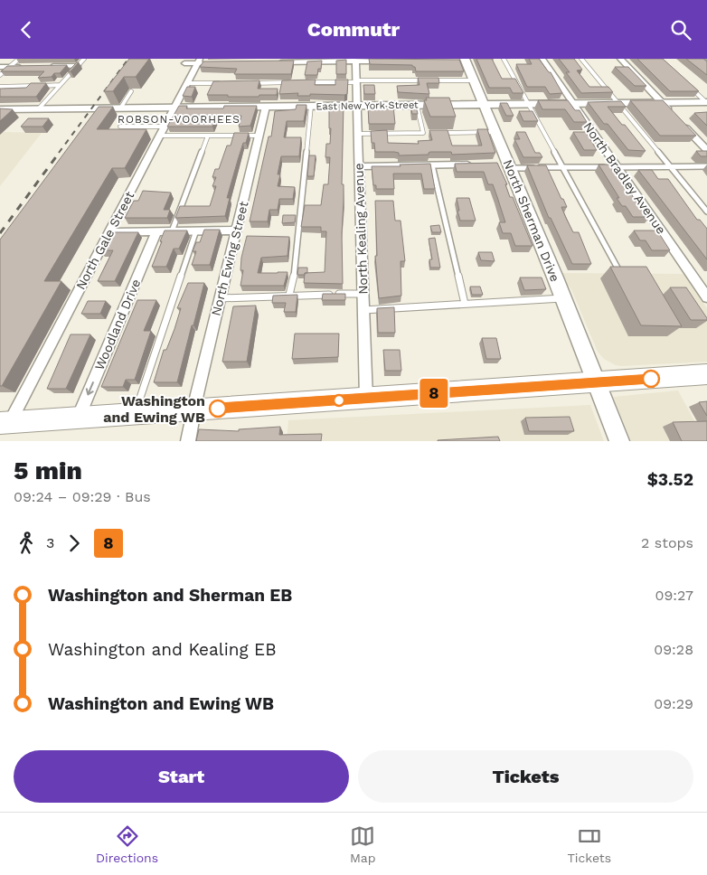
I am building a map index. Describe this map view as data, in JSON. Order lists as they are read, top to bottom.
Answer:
{
  "streets": {
    "main road": ["East New York Street", "North Sherman Drive"],
    "street": [
      "North Bradley Avenue",
      "North Kealing Avenue",
      "North Gale Street",
      "North Ewing Street",
      "Woodland Drive"
    ]
  },
  "crossings": [
    ["East New York Street", "North Bradley Avenue"],
    ["East New York Street", "North Sherman Drive"],
    ["East New York Street", "North Kealing Avenue"],
    ["East New York Street", "North Gale Street"],
    ["East New York Street", "North Ewing Street"]
  ],
  "one_way": ["Woodland Drive"],
  "districts": ["ROBSON-VOORHEES"],
  "places": ["Washington and Ewing WB"],
  "lines": ["bus line 8"],
  "page": {
    "header": "Commutr",
    "on_map": "8",
    "heading": ["5 min", "09:24 – 09:29 · Bus", "$3.52"],
    "legs": ["3", "8", "2 stops"],
    "list": [
      {
        "name": "Washington and Sherman EB",
        "value": "09:27"
      },
      {
        "name": "Washington and Kealing EB",
        "value": "09:28"
      },
      {
        "name": "Washington and Ewing WB",
        "value": "09:29"
      }
    ],
    "buttons": ["Start", "Tickets"],
    "tabs": ["Directions", "Map", "Tickets"]
  }
}
